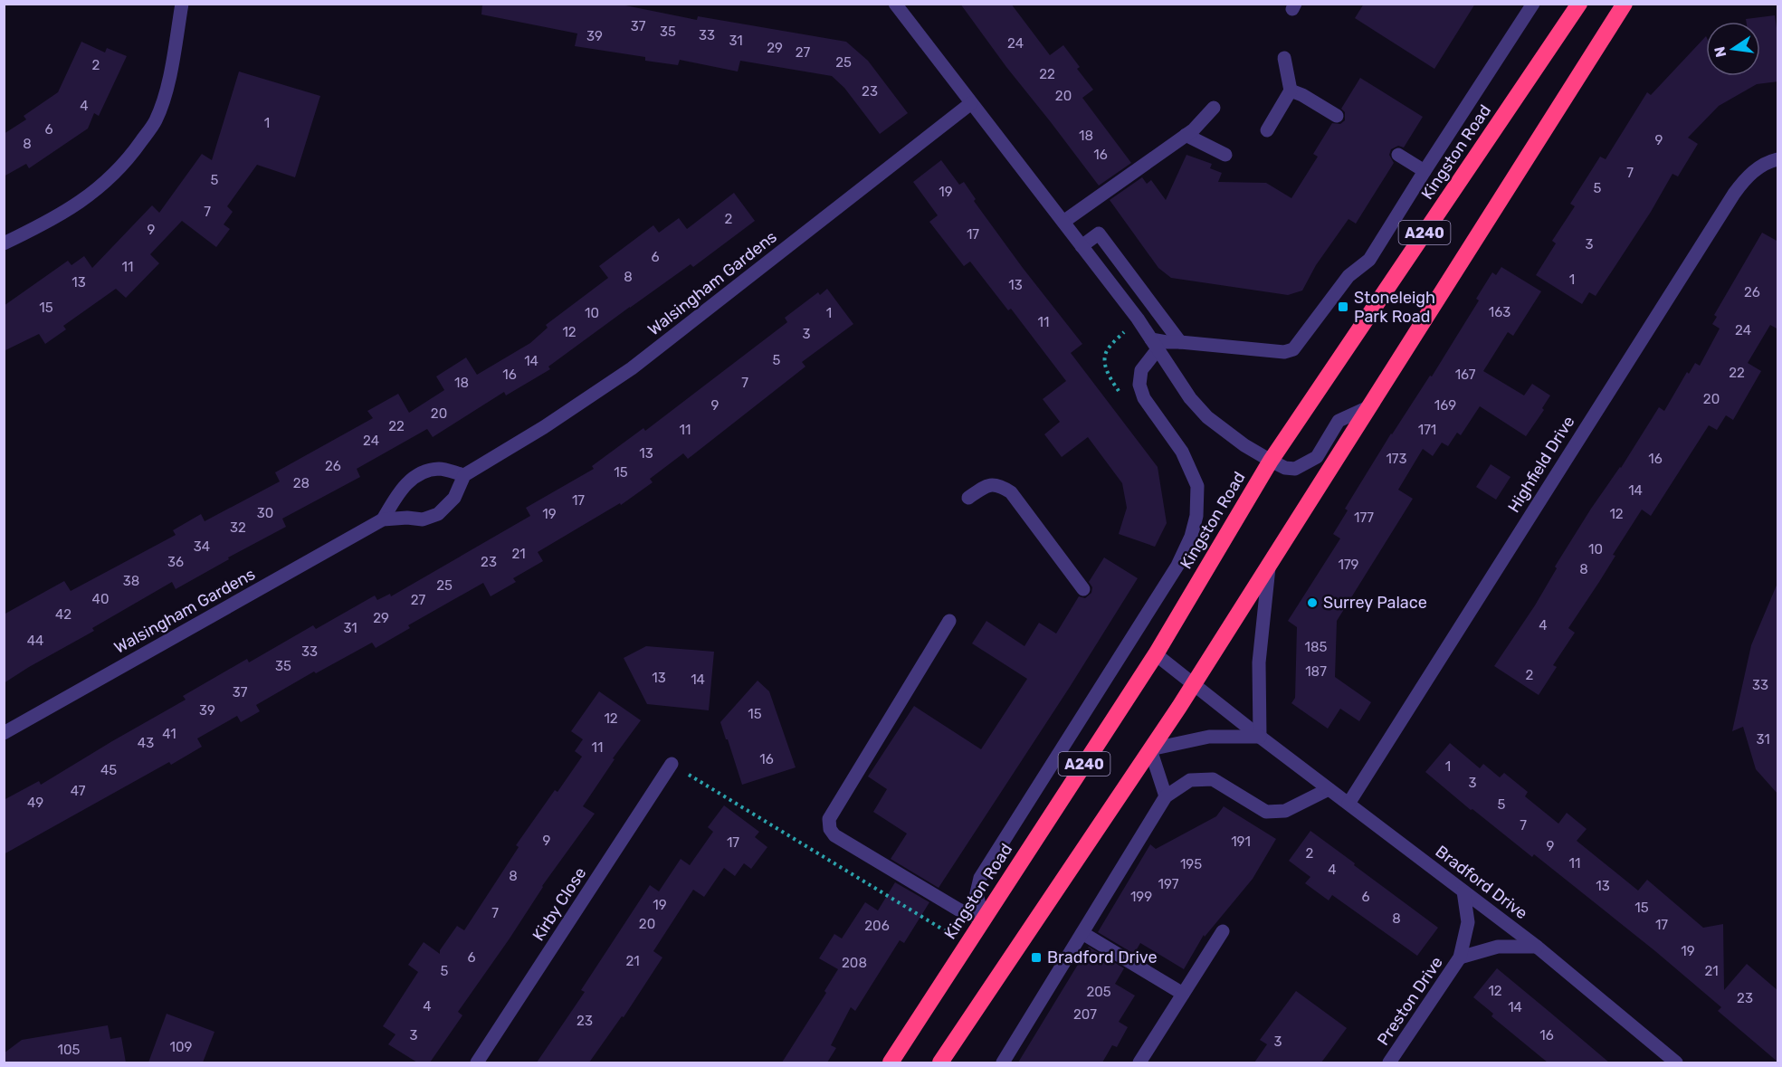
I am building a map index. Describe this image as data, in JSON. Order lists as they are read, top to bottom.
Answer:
{
  "streets": {
    "highway": ["Kingston Road", "A240"],
    "street": [
      "Walsingham Gardens",
      "Highfield Drive",
      "Bradford Drive",
      "Kirby Close",
      "Preston Drive"
    ]
  },
  "crossings": [
    ["Kingston Road", "Bradford Drive"],
    ["A240", "Bradford Drive"],
    ["Highfield Drive", "Bradford Drive"],
    ["Bradford Drive", "Preston Drive"]
  ],
  "places": {
    "transit": ["Stoneleigh Park Road", "Bradford Drive"],
    "other": ["Surrey Palace"]
  },
  "house_numbers": [
    "37",
    "35",
    "33",
    "39",
    "31",
    "24",
    "29",
    "27",
    "25",
    "2",
    "22",
    "23",
    "20",
    "4",
    "1",
    "6",
    "18",
    "9",
    "8",
    "16",
    "7",
    "5",
    "5",
    "19",
    "7",
    "2",
    "9",
    "17",
    "3",
    "6",
    "11",
    "8",
    "1",
    "13",
    "13",
    "26",
    "15",
    "163",
    "10",
    "1",
    "11",
    "24",
    "12",
    "3",
    "5",
    "14",
    "22",
    "16",
    "167",
    "18",
    "7",
    "20",
    "9",
    "169",
    "20",
    "22",
    "11",
    "171",
    "24",
    "13",
    "173",
    "16",
    "26",
    "15",
    "28",
    "14",
    "17",
    "30",
    "19",
    "12",
    "177",
    "32",
    "34",
    "10",
    "21",
    "36",
    "23",
    "179",
    "8",
    "38",
    "25",
    "40",
    "27",
    "42",
    "29",
    "4",
    "31",
    "44",
    "185",
    "33",
    "35",
    "187",
    "2",
    "13",
    "14",
    "33",
    "37",
    "39",
    "15",
    "12",
    "41",
    "31",
    "43",
    "11",
    "16",
    "1",
    "45",
    "3",
    "47",
    "49",
    "5",
    "7",
    "9",
    "191",
    "17",
    "9",
    "2",
    "11",
    "195",
    "4",
    "8",
    "197",
    "13",
    "199",
    "6",
    "19",
    "15",
    "7",
    "8",
    "20",
    "17",
    "206",
    "19",
    "6",
    "21",
    "208",
    "5",
    "21",
    "12",
    "205",
    "23",
    "4",
    "14",
    "207",
    "23",
    "3",
    "16",
    "3",
    "109",
    "105"
  ],
  "north": "left"
}
